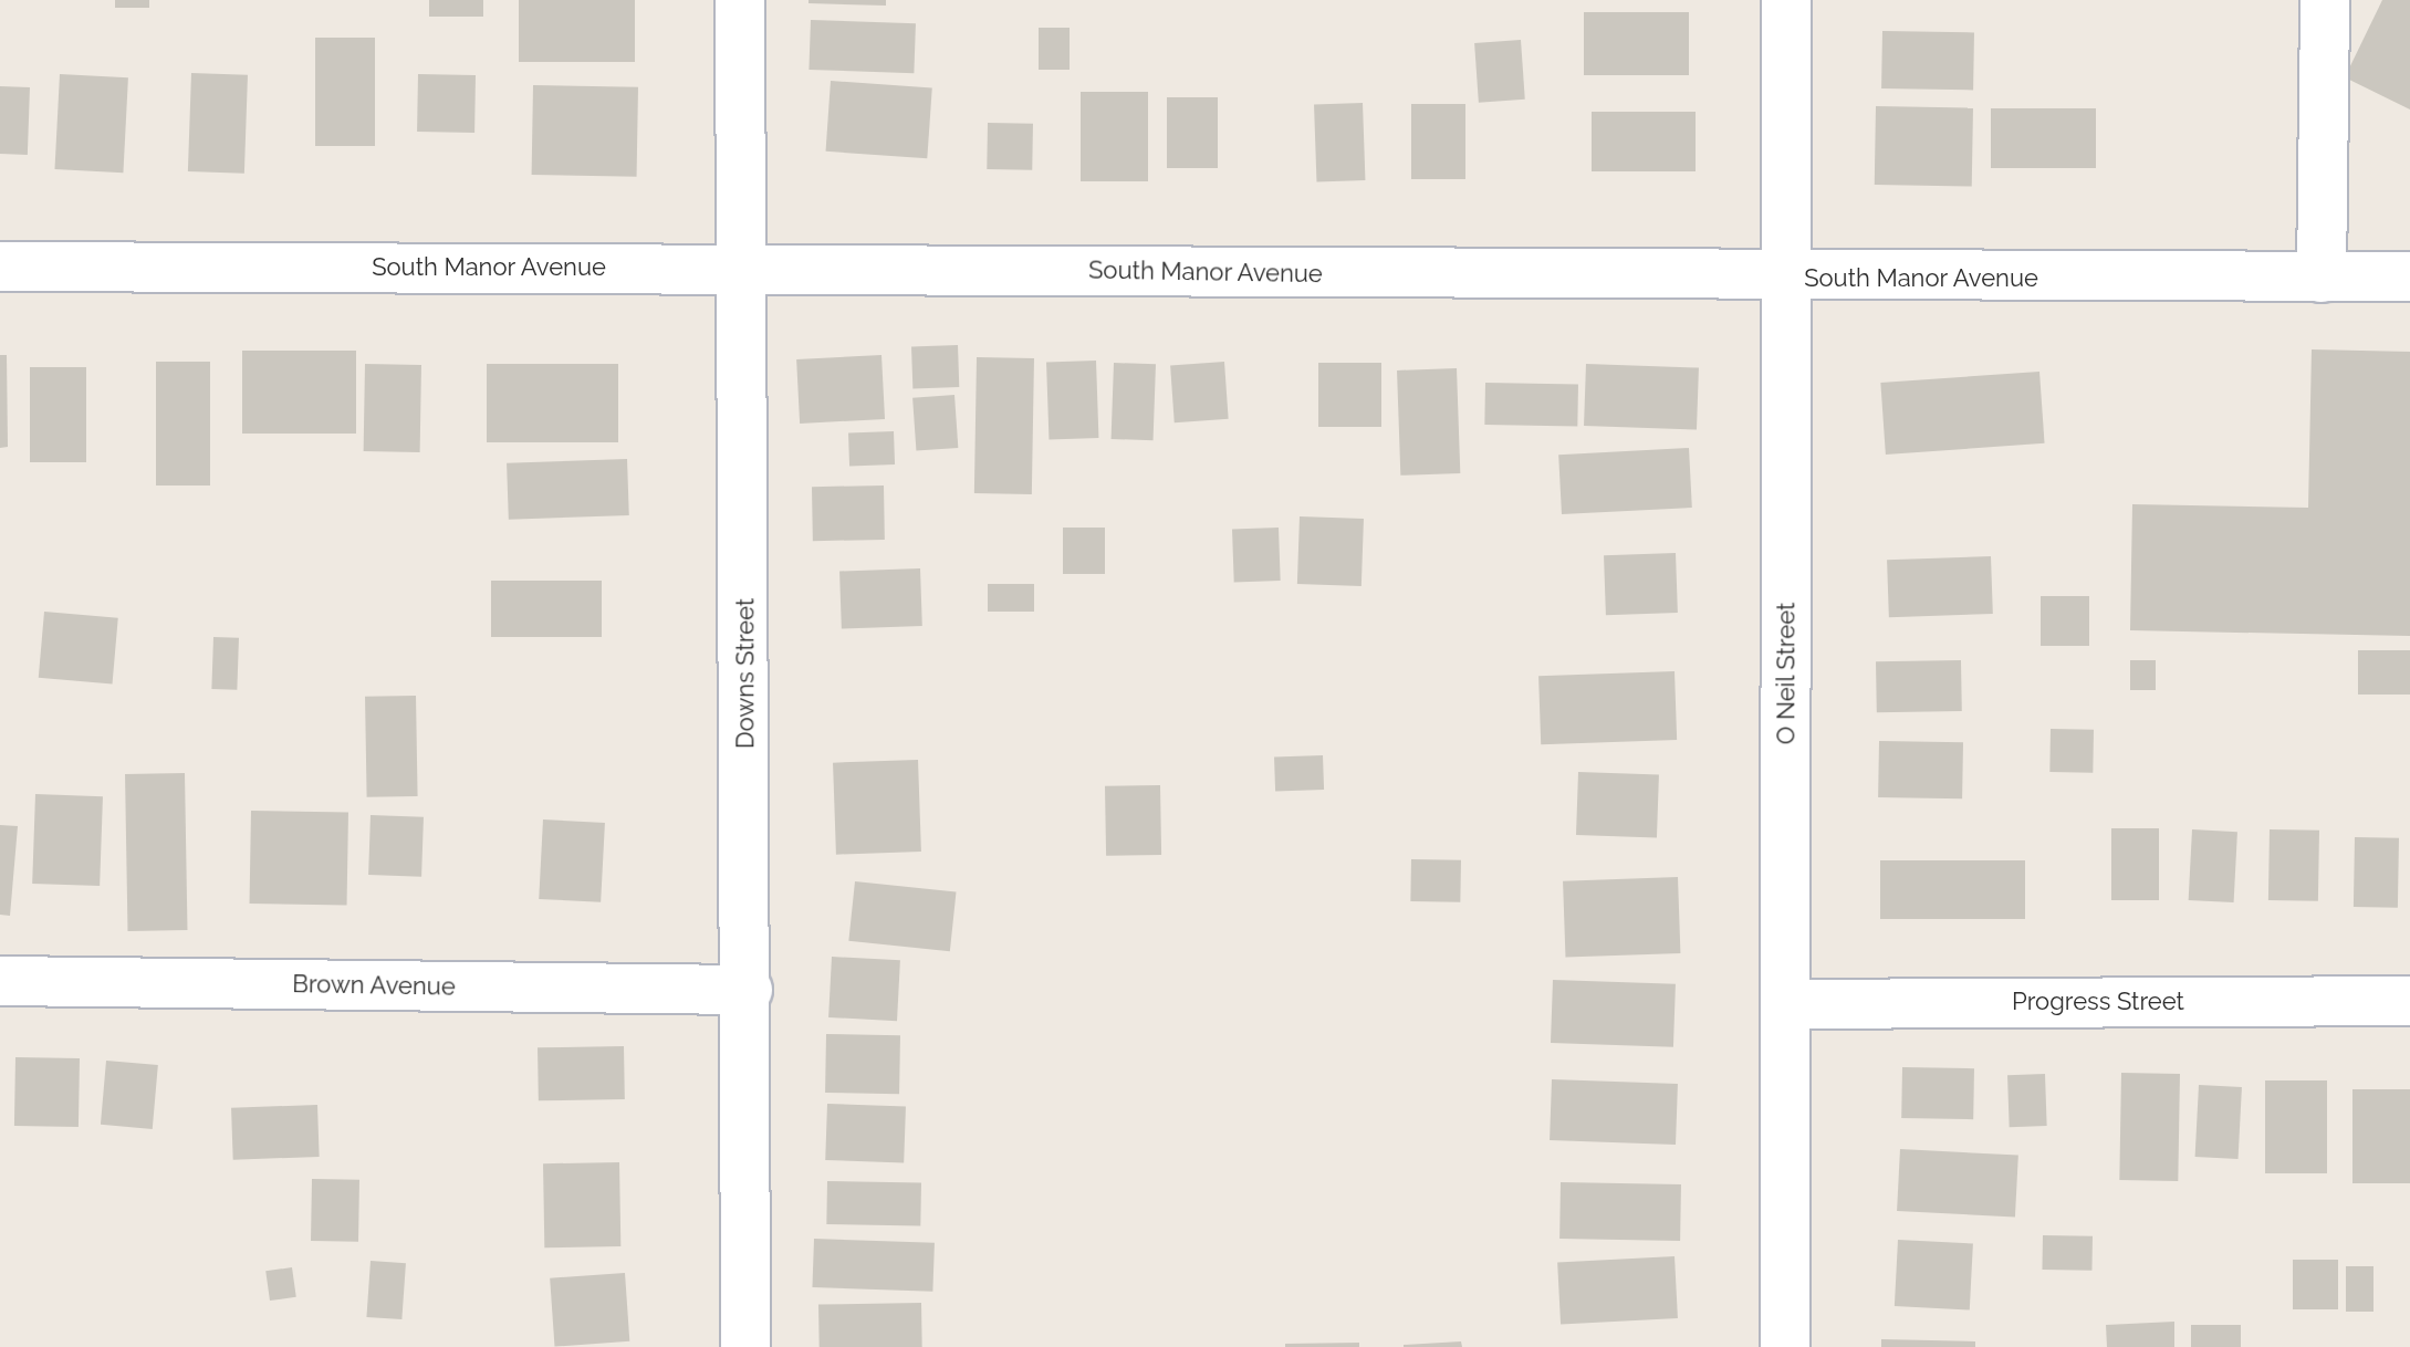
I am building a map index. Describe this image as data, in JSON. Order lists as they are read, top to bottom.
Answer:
{
  "streets": {
    "street": [
      "South Manor Avenue",
      "Downs Street",
      "O Neil Street",
      "Brown Avenue",
      "Progress Street"
    ]
  },
  "crossings": [
    ["South Manor Avenue", "Downs Street"],
    ["South Manor Avenue", "O Neil Street"],
    ["Downs Street", "Brown Avenue"],
    ["O Neil Street", "Progress Street"]
  ]
}
